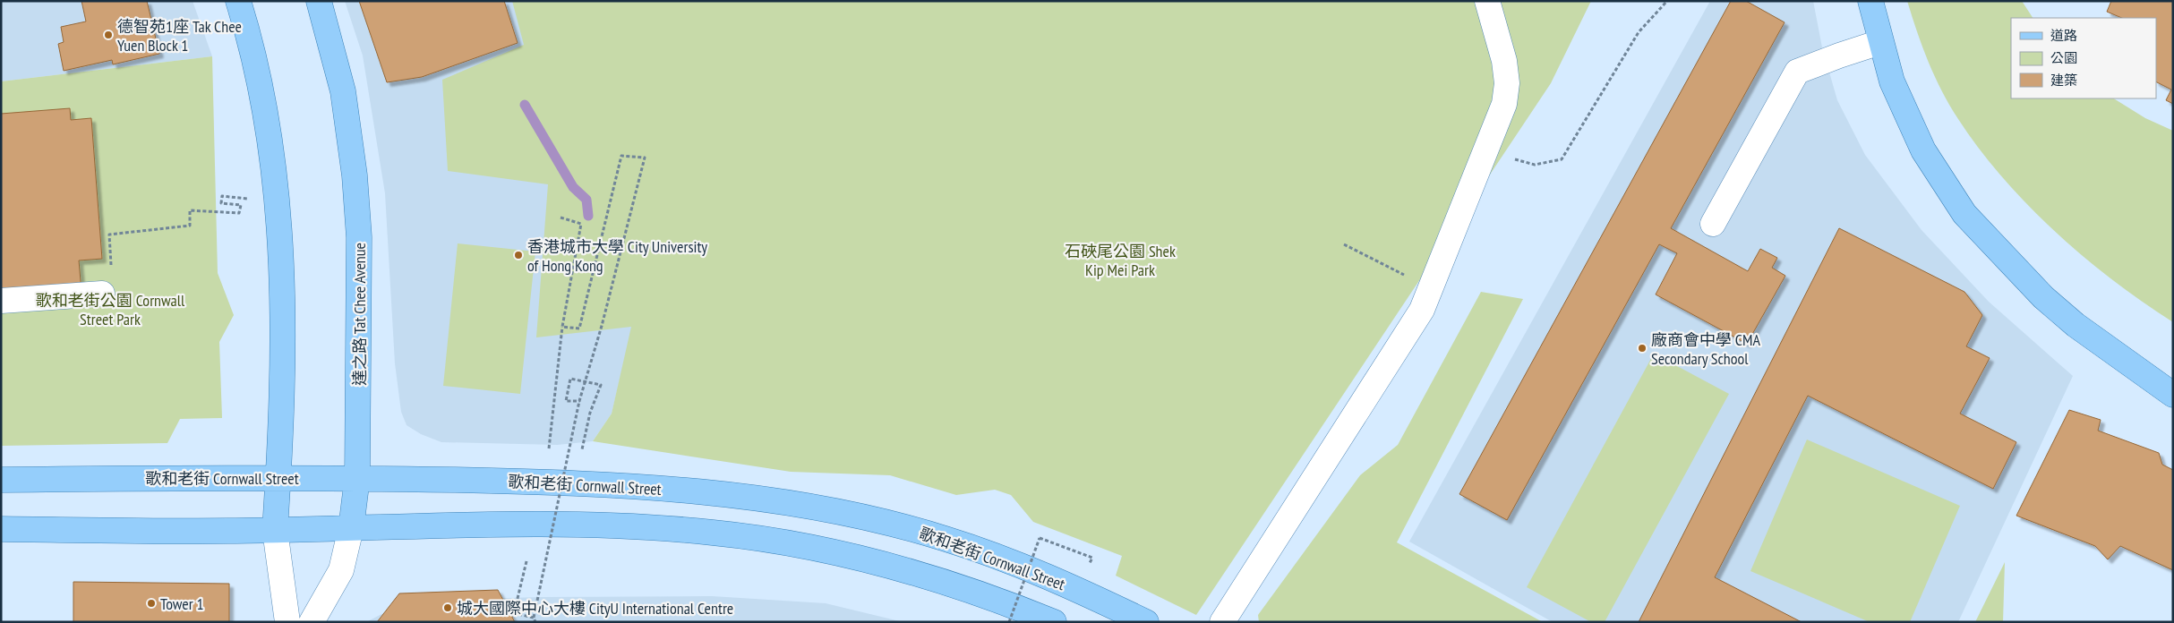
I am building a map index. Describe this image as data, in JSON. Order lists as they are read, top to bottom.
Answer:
{
  "streets": {
    "main road": ["達之路 Tat Chee Avenue", "歌和老街 Cornwall Street"]
  },
  "crossings": [
    ["達之路 Tat Chee Avenue", "歌和老街 Cornwall Street"]
  ],
  "parks": ["石硤尾公園 Shek Kip Mei Park", "歌和老街公園 Cornwall Street Park"],
  "places": [
    "德智苑1座 Tak Chee Yuen Block 1",
    "香港城市大學 City University of Hong Kong",
    "廠商會中學 CMA Secondary School",
    "Tower 1",
    "城大國際中心大樓 CityU International Centre"
  ],
  "legend": ["道路", "公園", "建築"]
}
